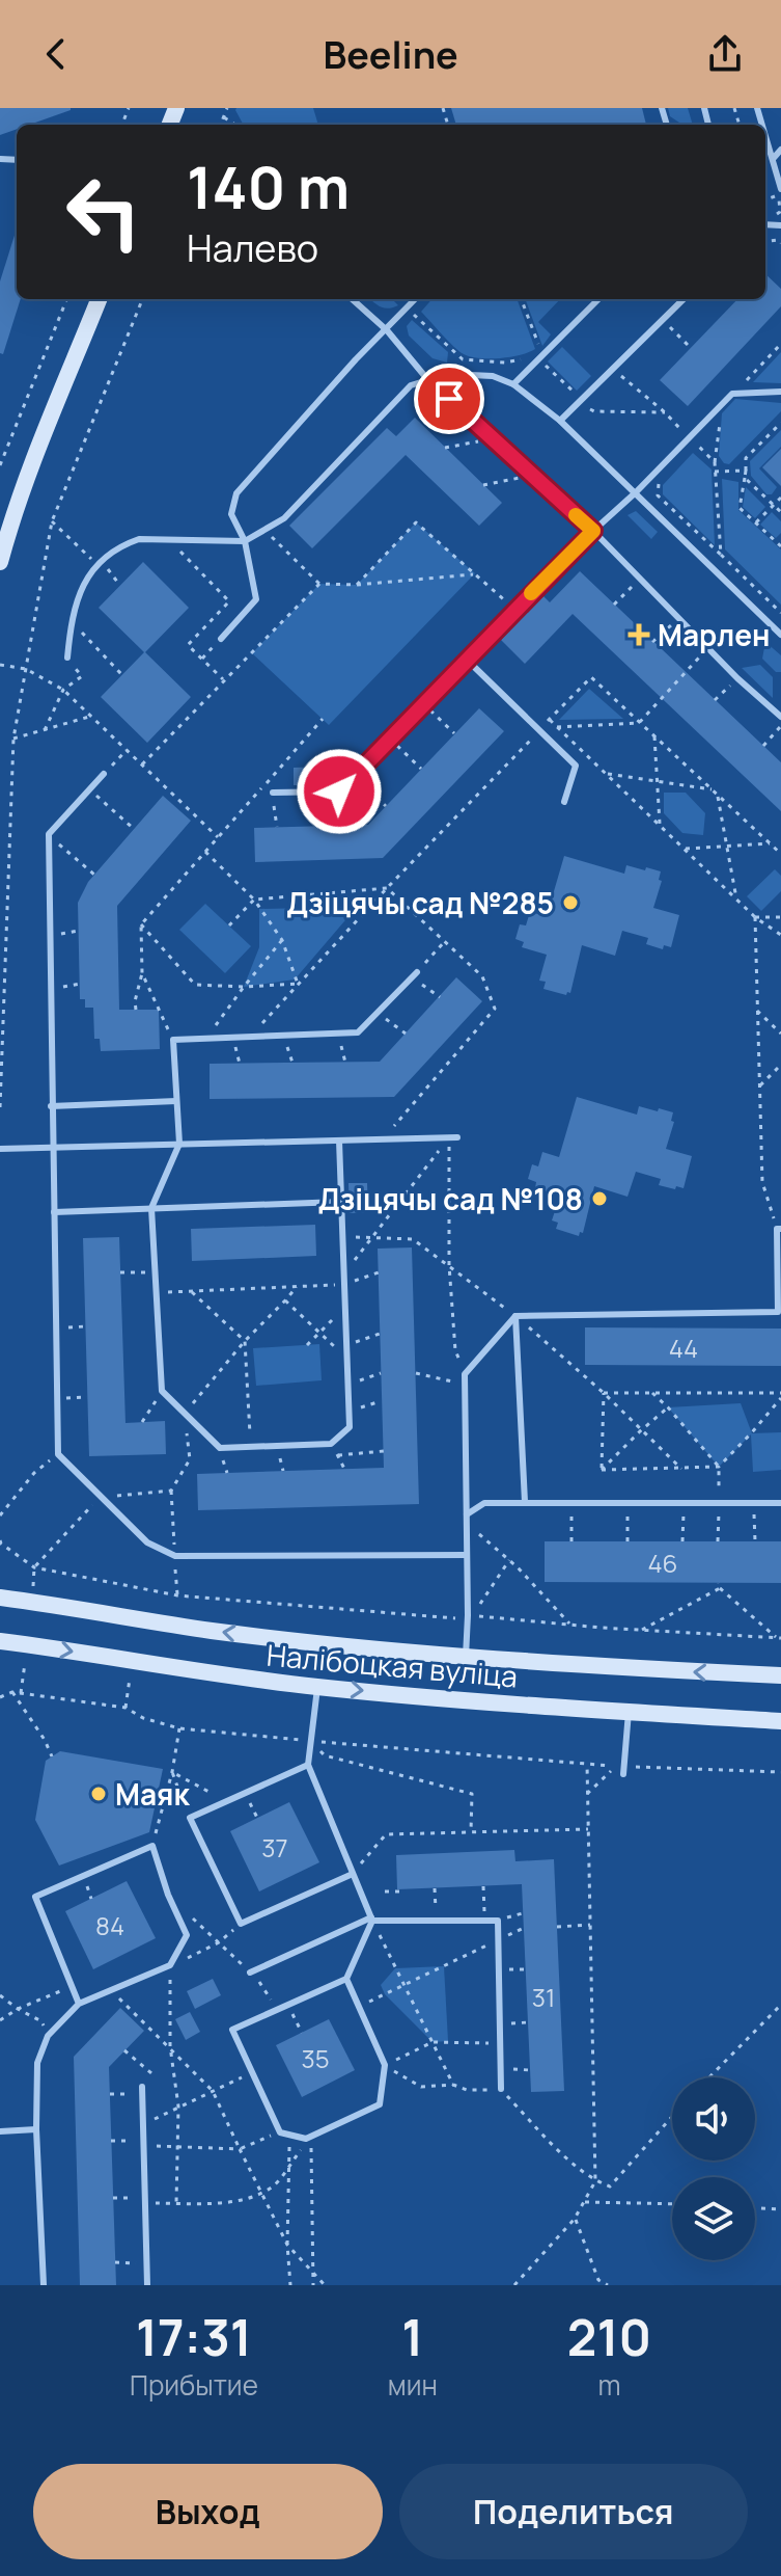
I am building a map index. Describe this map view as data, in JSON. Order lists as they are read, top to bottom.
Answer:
{
  "streets": {
    "main road": ["Налібоцкая вуліца"]
  },
  "places": {
    "health": ["Марлен"],
    "other": ["Дзіцячы сад №285", "Дзіцячы сад №108", "Маяк"]
  },
  "house_numbers": [
    "44",
    "46",
    "37",
    "84",
    "31",
    "35"
  ],
  "page": {
    "header": "Beeline",
    "turn": ["140 m", "Налево"],
    "eta": [
      "17:31",
      "Прибытие",
      "1",
      "мин",
      "210",
      "m"
    ],
    "buttons": ["Выход", "Поделиться"]
  }
}
